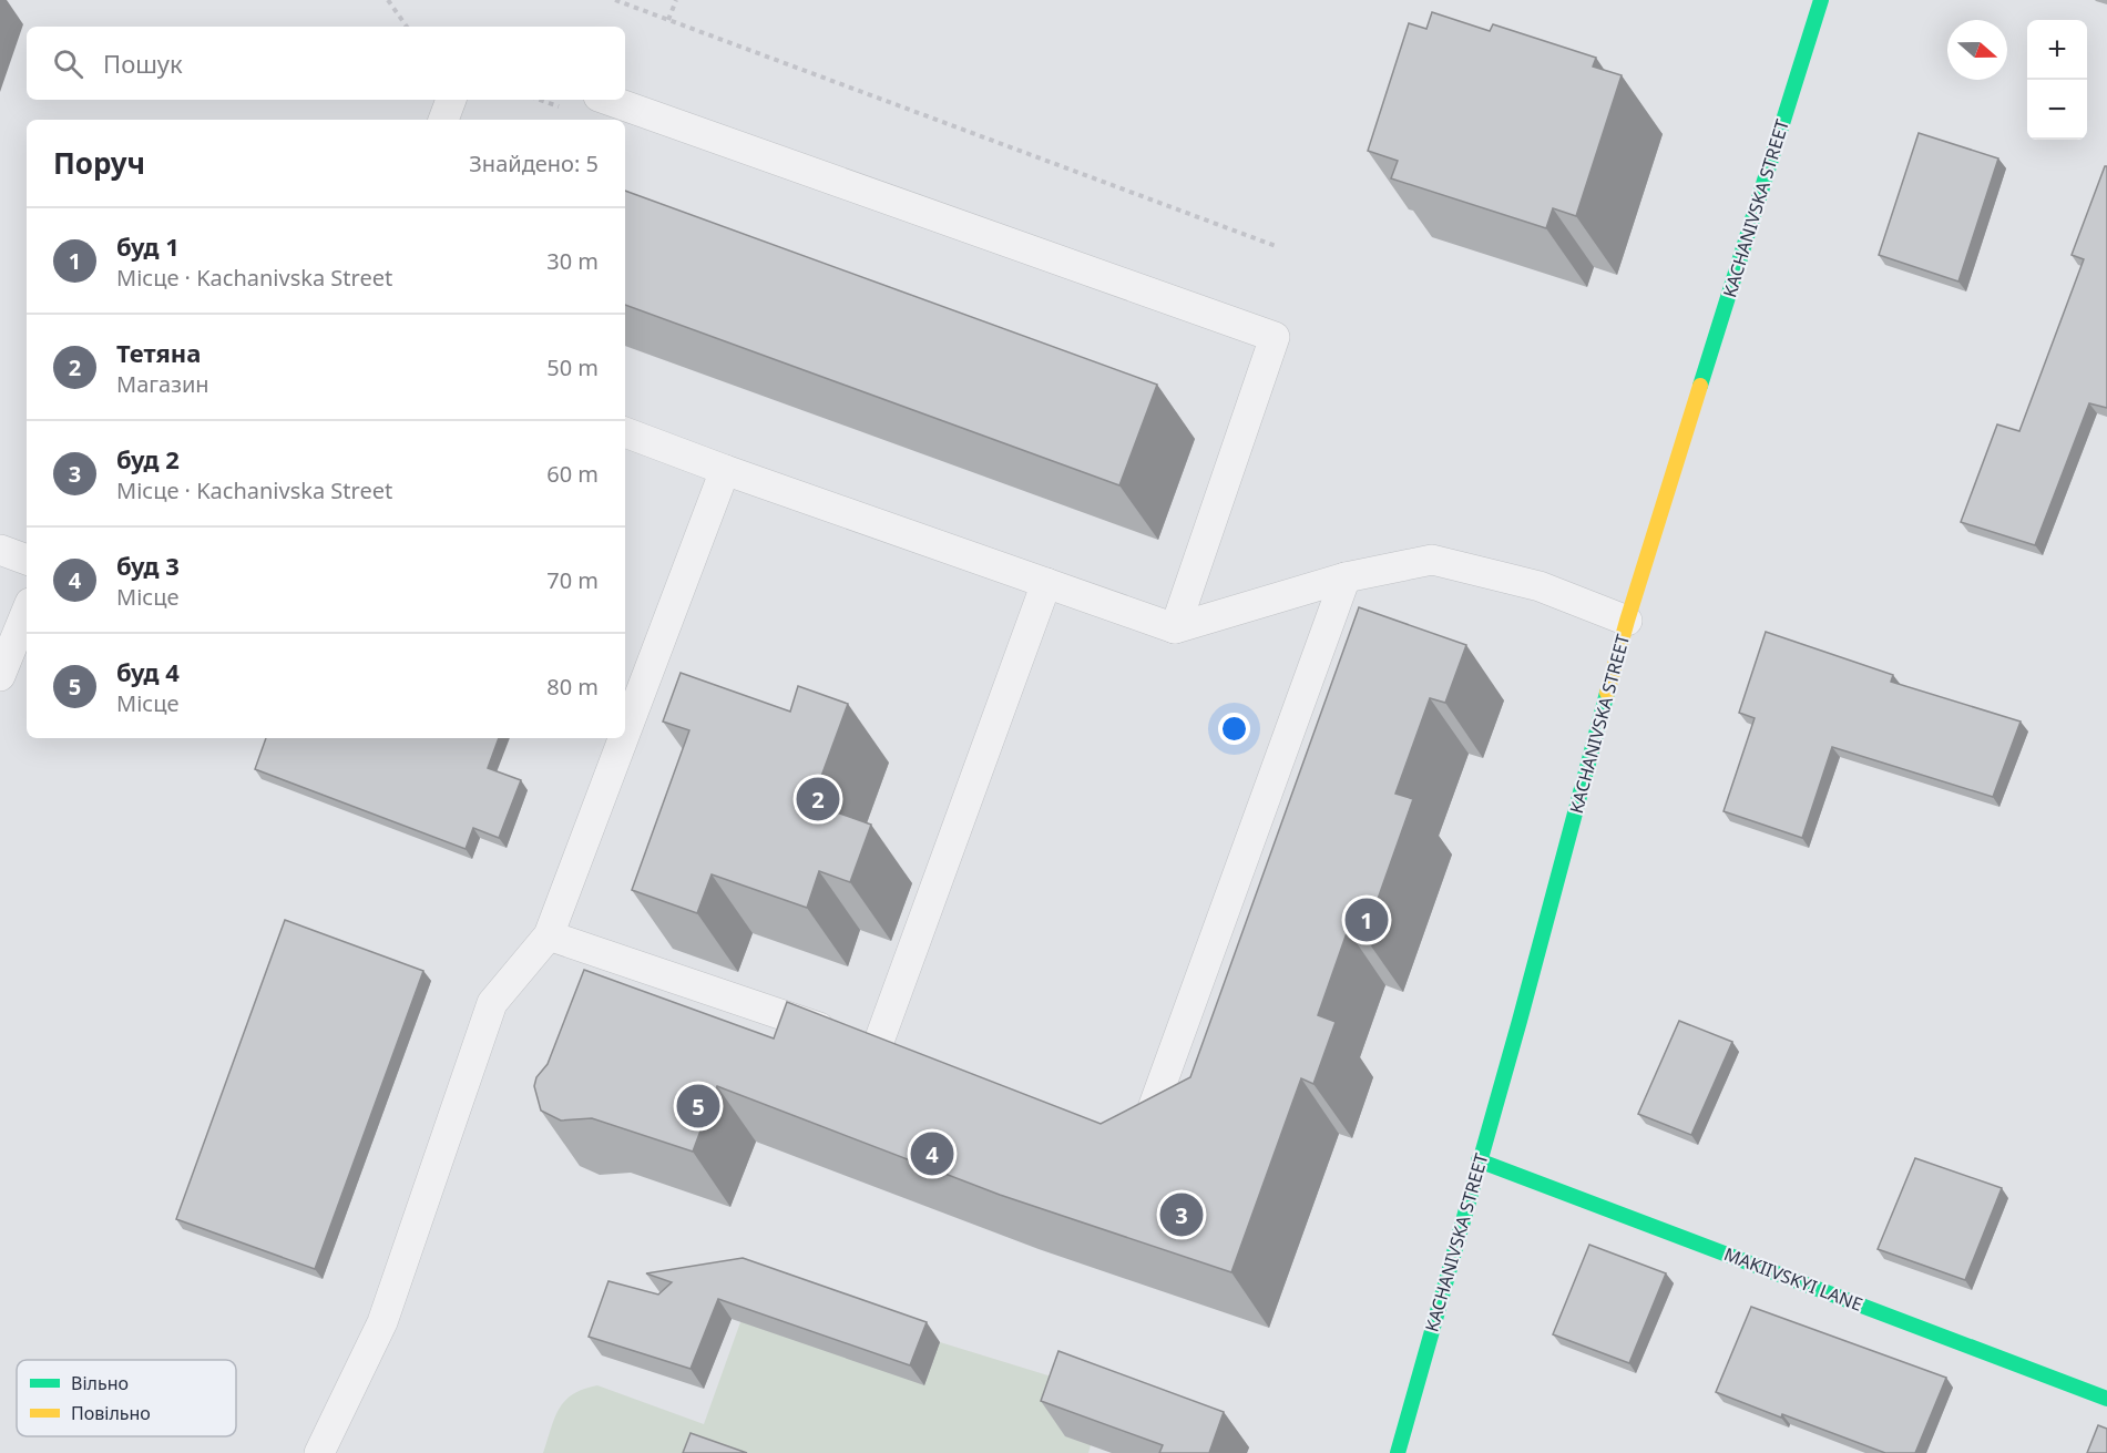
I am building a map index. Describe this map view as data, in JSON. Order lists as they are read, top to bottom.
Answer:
{
  "streets": {
    "street": ["KACHANIVSKA STREET", "MAKIIVSKYI LANE"]
  },
  "crossings": [
    ["KACHANIVSKA STREET", "MAKIIVSKYI LANE"]
  ],
  "legend": ["Вільно", "Повільно"],
  "north": "right",
  "page": {
    "map_buttons": ["+", "−"],
    "search": "Пошук",
    "heading": ["Поруч", "Знайдено: 5"],
    "list": [
      {
        "mark": "1",
        "name": "буд 1",
        "note": "Місце · Kachanivska Street",
        "value": "30 m"
      },
      {
        "mark": "2",
        "name": "Тетяна",
        "note": "Магазин",
        "value": "50 m"
      },
      {
        "mark": "3",
        "name": "буд 2",
        "note": "Місце · Kachanivska Street",
        "value": "60 m"
      },
      {
        "mark": "4",
        "name": "буд 3",
        "note": "Місце",
        "value": "70 m"
      },
      {
        "mark": "5",
        "name": "буд 4",
        "note": "Місце",
        "value": "80 m"
      }
    ],
    "pins": [
      "2",
      "1",
      "5",
      "4",
      "3"
    ]
  }
}
